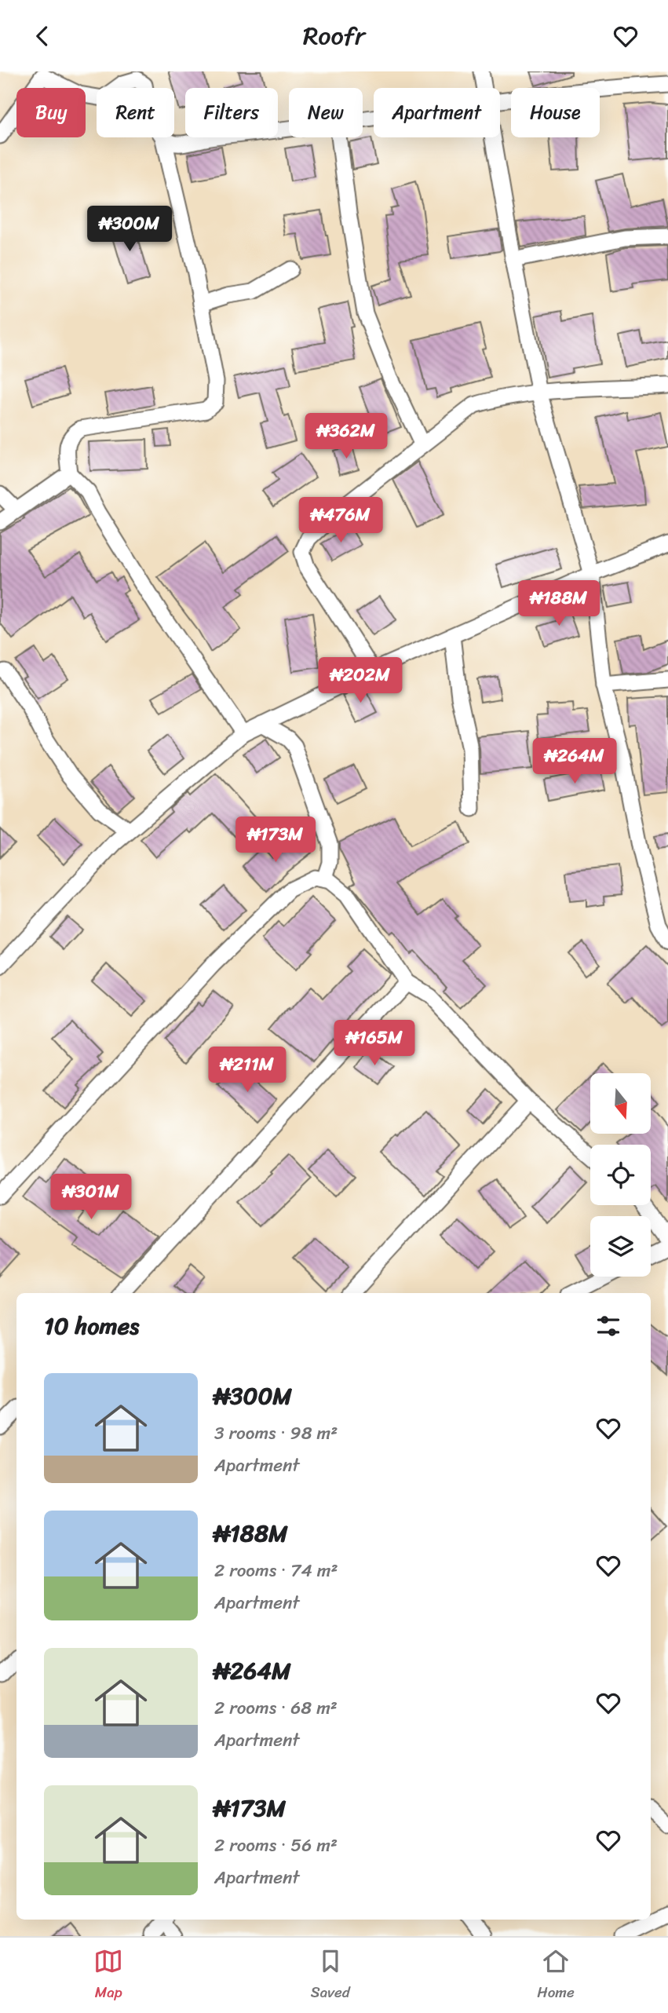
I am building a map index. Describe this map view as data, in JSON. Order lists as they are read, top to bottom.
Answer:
{
  "north": "bottom",
  "page": {
    "header": "Roofr",
    "chip": [
      "Buy",
      "Rent",
      "Filters",
      "New",
      "Apartment",
      "House"
    ],
    "price": [
      "₦300M",
      "₦362M",
      "₦476M",
      "₦188M",
      "₦202M",
      "₦264M",
      "₦173M",
      "₦165M",
      "₦211M",
      "₦301M"
    ],
    "heading": "10 homes",
    "list": [
      {
        "name": "₦300M",
        "note": "3 rooms · 98 m² · Apartment"
      },
      {
        "name": "₦188M",
        "note": "2 rooms · 74 m² · Apartment"
      },
      {
        "name": "₦264M",
        "note": "2 rooms · 68 m² · Apartment"
      },
      {
        "name": "₦173M",
        "note": "2 rooms · 56 m² · Apartment"
      }
    ],
    "tabs": ["Map", "Saved", "Home"]
  }
}
